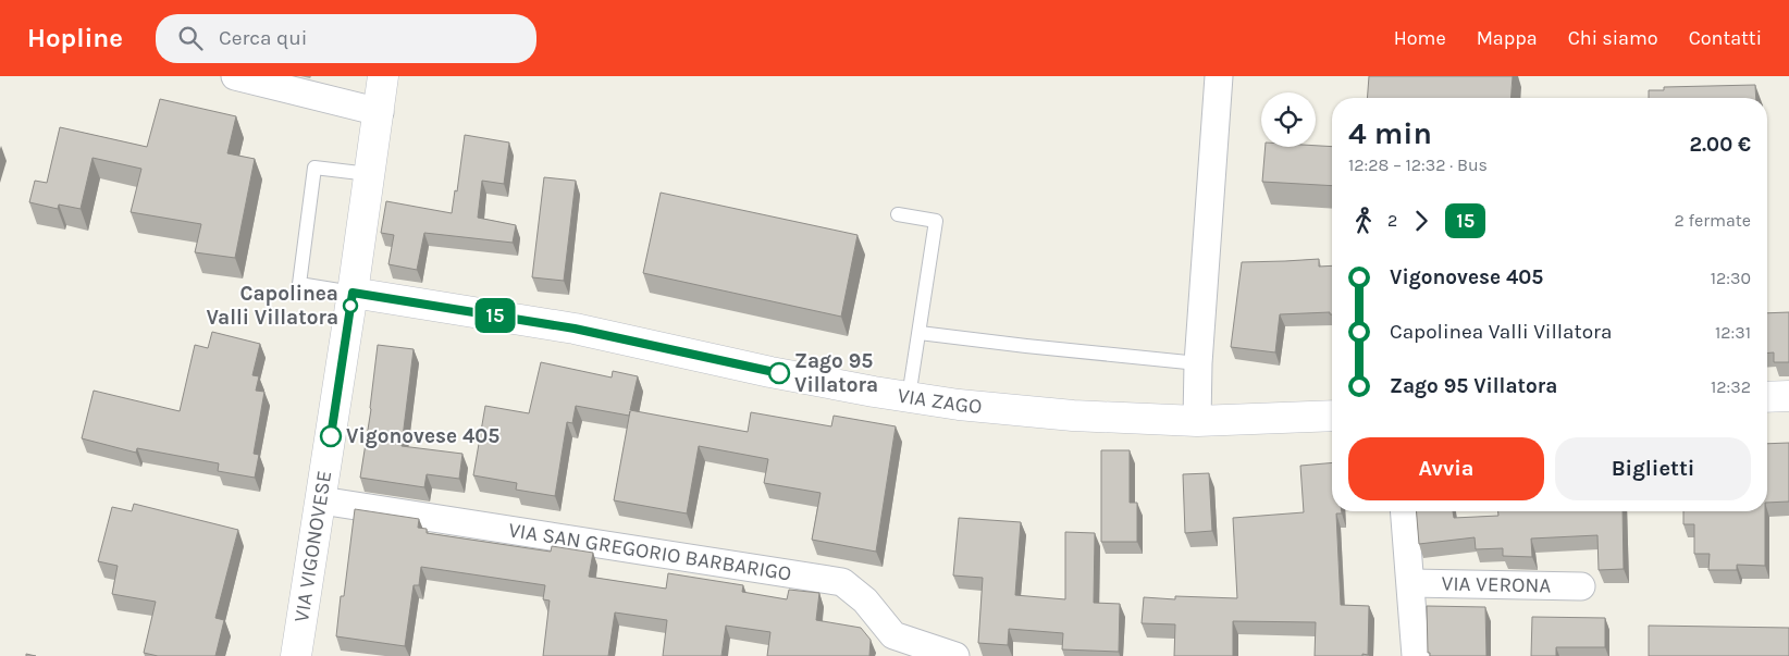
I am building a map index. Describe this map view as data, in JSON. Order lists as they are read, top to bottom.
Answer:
{
  "streets": {
    "street": [
      "VIA ZAGO",
      "VIA VIGONOVESE",
      "VIA SAN GREGORIO BARBARIGO",
      "VIA VERONA"
    ]
  },
  "crossings": [
    ["VIA ZAGO", "VIA VIGONOVESE"],
    ["VIA VIGONOVESE", "VIA SAN GREGORIO BARBARIGO"]
  ],
  "places": ["Capolinea Valli Villatora", "Zago 95 Villatora", "Vigonovese 405"],
  "lines": ["bus line 15"],
  "page": {
    "header": "Hopline",
    "search": "Cerca qui",
    "nav": [
      "Home",
      "Mappa",
      "Chi siamo",
      "Contatti"
    ],
    "on_map": "15",
    "heading": ["4 min", "12:28 – 12:32 · Bus", "2.00 €"],
    "legs": ["2", "15", "2 fermate"],
    "list": [
      {
        "name": "Vigonovese 405",
        "value": "12:30"
      },
      {
        "name": "Capolinea Valli Villatora",
        "value": "12:31"
      },
      {
        "name": "Zago 95 Villatora",
        "value": "12:32"
      }
    ],
    "buttons": ["Avvia", "Biglietti"]
  }
}
